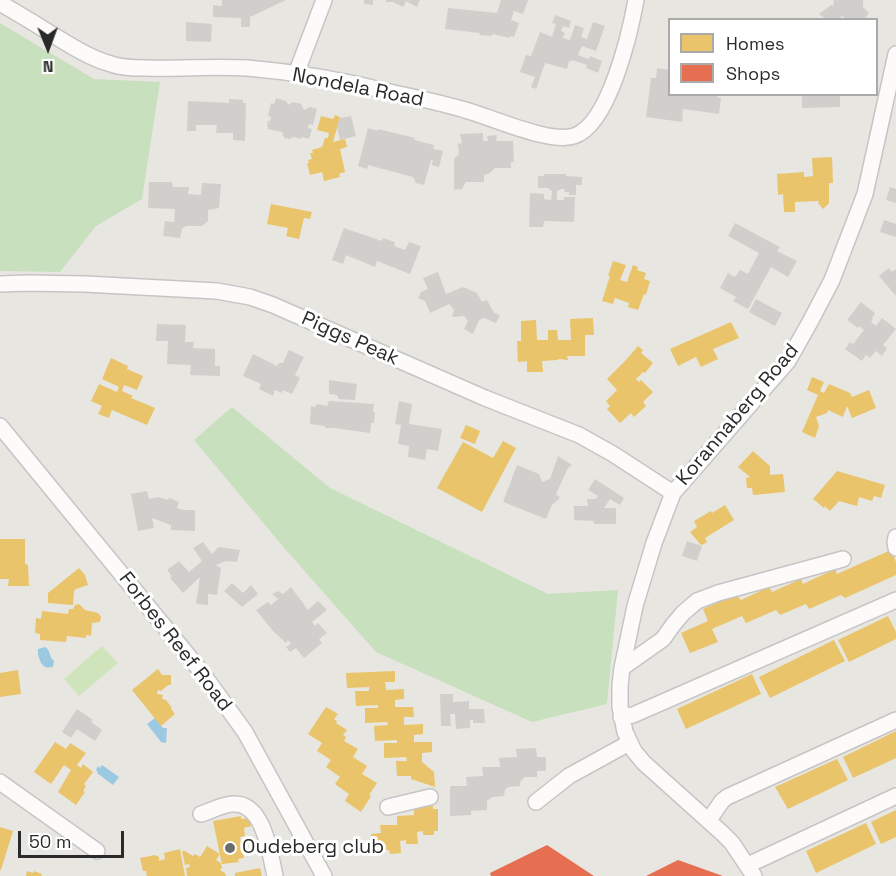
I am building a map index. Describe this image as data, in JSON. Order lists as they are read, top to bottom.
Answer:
{
  "streets": {
    "street": [
      "Nondela Road",
      "Piggs Peak",
      "Korannaberg Road",
      "Forbes Reef Road"
    ]
  },
  "crossings": [
    ["Piggs Peak", "Korannaberg Road"]
  ],
  "places": ["Oudeberg club"],
  "legend": ["Homes", "Shops"],
  "scale_bar": "50 m",
  "north": "bottom"
}
